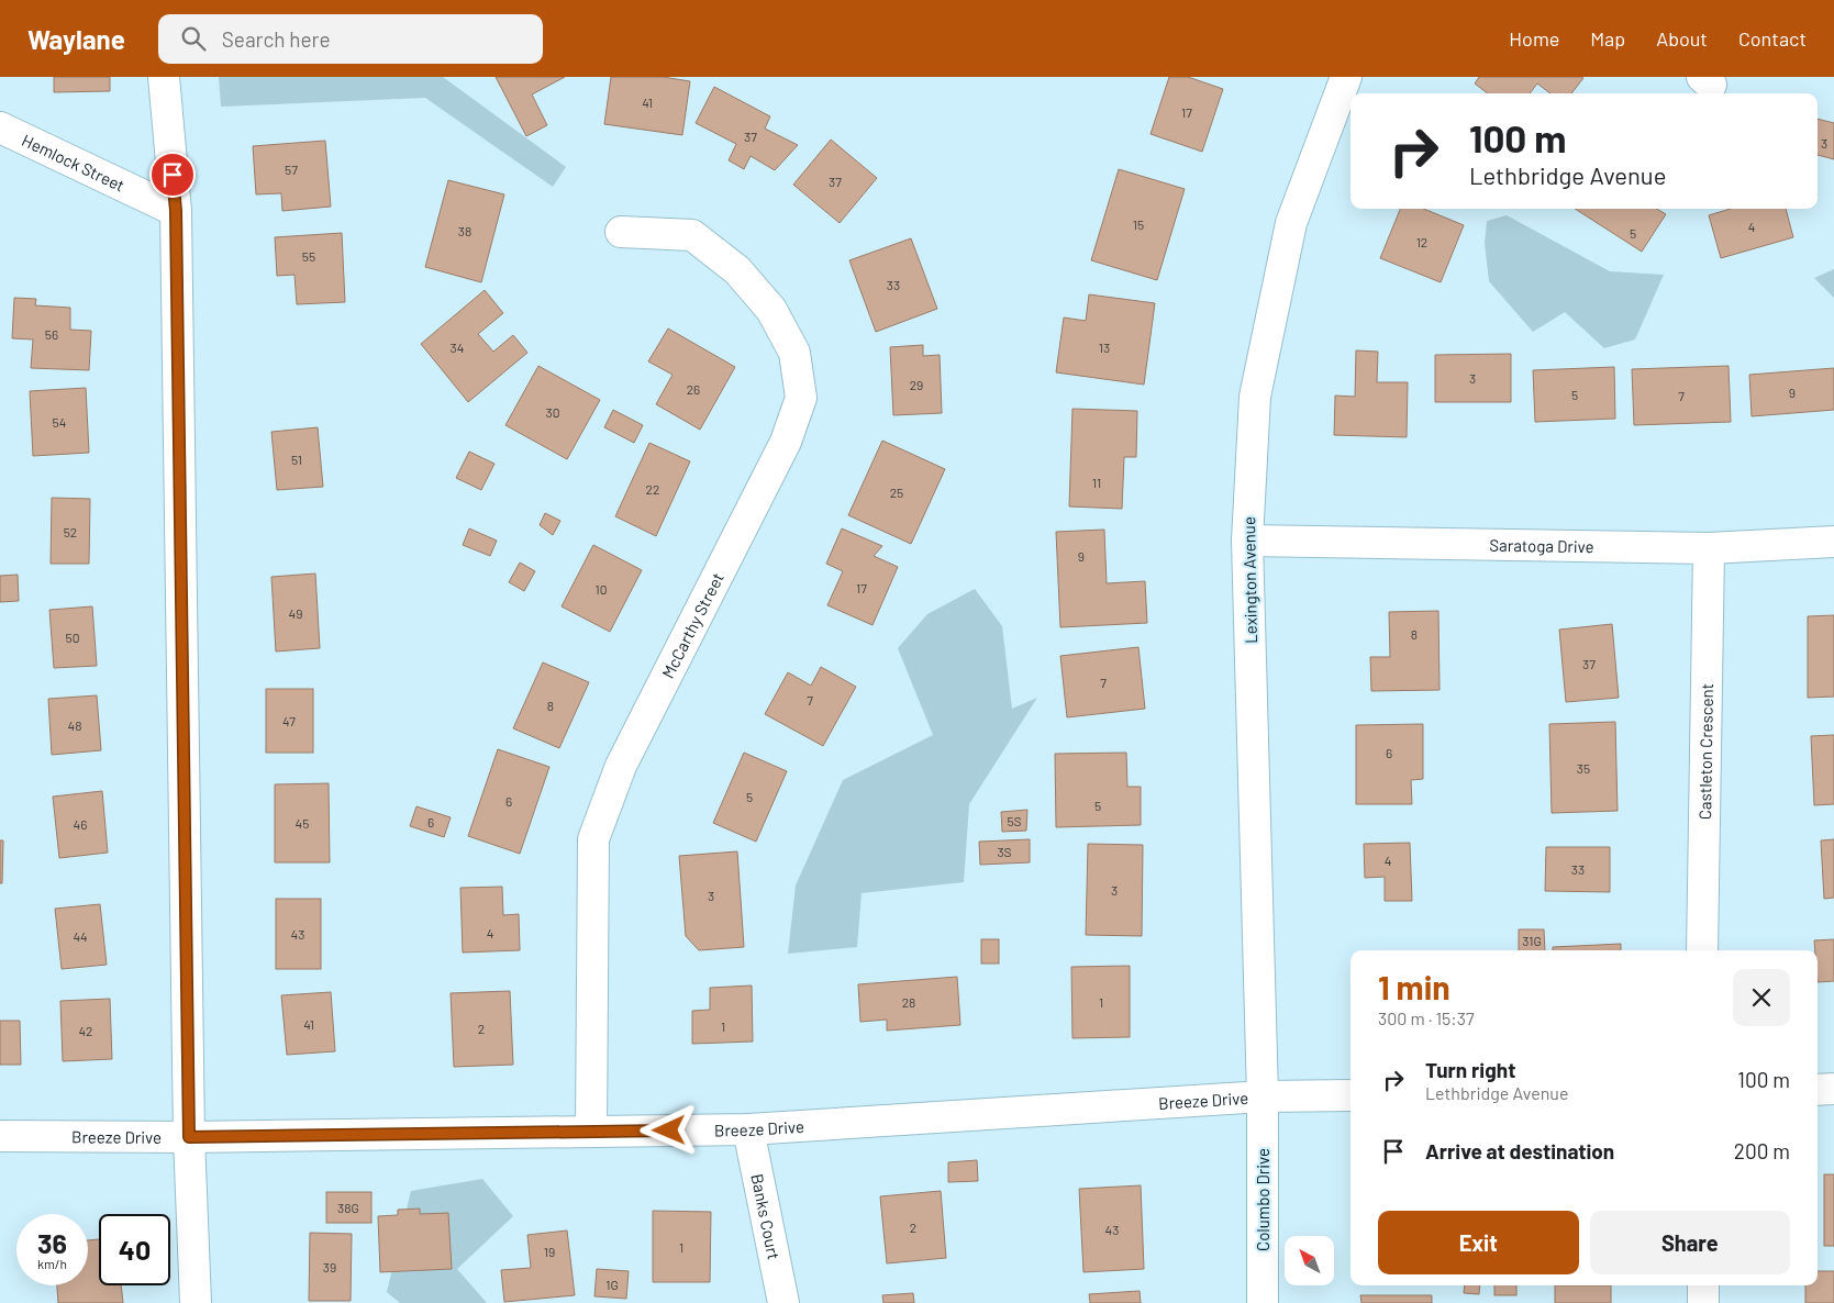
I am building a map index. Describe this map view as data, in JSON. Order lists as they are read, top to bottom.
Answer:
{
  "streets": {
    "street": [
      "Hemlock Street",
      "Saratoga Drive",
      "Lexington Avenue",
      "McCarthy Street",
      "Castleton Crescent",
      "Breeze Drive",
      "Columbo Drive",
      "Banks Court"
    ]
  },
  "crossings": [
    ["Saratoga Drive", "Lexington Avenue"],
    ["Saratoga Drive", "Castleton Crescent"],
    ["Lexington Avenue", "Breeze Drive"],
    ["Lexington Avenue", "Columbo Drive"],
    ["McCarthy Street", "Breeze Drive"],
    ["Breeze Drive", "Columbo Drive"],
    ["Breeze Drive", "Banks Court"]
  ],
  "house_numbers": [
    "41",
    "17",
    "37",
    "3",
    "57",
    "37",
    "15",
    "4",
    "38",
    "5",
    "12",
    "55",
    "33",
    "56",
    "34",
    "13",
    "3",
    "29",
    "26",
    "9",
    "5",
    "7",
    "30",
    "54",
    "51",
    "11",
    "22",
    "25",
    "52",
    "9",
    "17",
    "10",
    "49",
    "8",
    "50",
    "37",
    "7",
    "7",
    "8",
    "47",
    "48",
    "6",
    "35",
    "5",
    "6",
    "5",
    "5S",
    "6",
    "45",
    "46",
    "3S",
    "4",
    "33",
    "3",
    "3",
    "4",
    "43",
    "44",
    "31G",
    "28",
    "1",
    "41",
    "1",
    "2",
    "42",
    "38G",
    "2",
    "43",
    "1",
    "19",
    "39",
    "1G"
  ],
  "north": "top left",
  "page": {
    "header": "Waylane",
    "search": "Search here",
    "nav": [
      "Home",
      "Map",
      "About",
      "Contact"
    ],
    "turn": ["100 m", "Lethbridge Avenue"],
    "heading": ["1 min", "300 m · 15:37"],
    "list": [
      {
        "name": "Turn right",
        "note": "Lethbridge Avenue",
        "value": "100 m"
      },
      {
        "name": "Arrive at destination",
        "value": "200 m"
      }
    ],
    "buttons": ["Exit", "Share"],
    "speed": "36 km/h",
    "limit": "40"
  }
}
